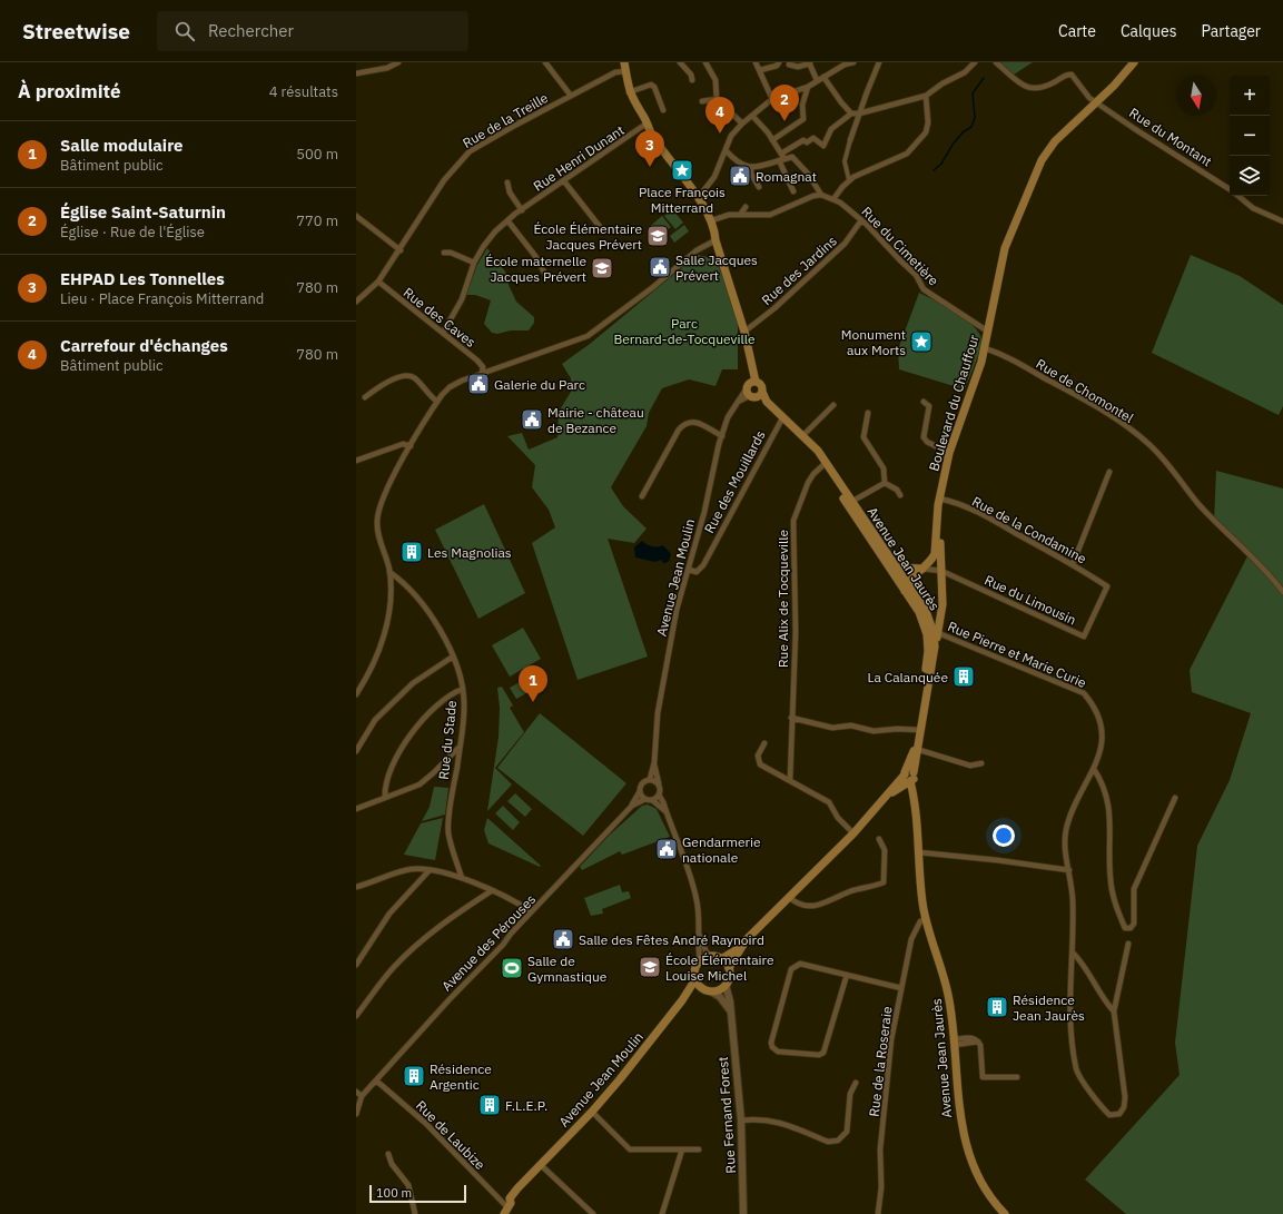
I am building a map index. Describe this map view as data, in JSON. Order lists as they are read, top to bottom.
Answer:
{
  "streets": {
    "main road": ["Boulevard du Chauffour", "Avenue Jean Jaurès", "Avenue Jean Moulin"],
    "street": [
      "Rue de la Treille",
      "Rue du Montant",
      "Rue Henri Dunant",
      "Rue du Cimetière",
      "Rue des Jardins",
      "Rue des Caves",
      "Rue de Chomontel",
      "Rue des Mouillards",
      "Rue de la Condamine",
      "Rue Alix de Tocqueville",
      "Rue du Limousin",
      "Rue Pierre et Marie Curie",
      "Rue du Stade",
      "Avenue des Pérouses",
      "Rue de la Roseraie",
      "Rue Fernand Forest",
      "Rue de Laubize"
    ]
  },
  "crossings": [
    ["Rue de la Treille", "Rue des Caves"],
    ["Rue du Montant", "Boulevard du Chauffour"],
    ["Rue Henri Dunant", "Rue des Caves"],
    ["Rue du Cimetière", "Rue des Jardins"],
    ["Rue du Cimetière", "Boulevard du Chauffour"],
    ["Rue de Chomontel", "Boulevard du Chauffour"],
    ["Boulevard du Chauffour", "Rue de la Condamine"],
    ["Rue des Mouillards", "Avenue Jean Jaurès"],
    ["Rue des Mouillards", "Avenue Jean Moulin"],
    ["Rue de la Condamine", "Rue du Limousin"],
    ["Avenue Jean Jaurès", "Avenue Jean Moulin"],
    ["Avenue Jean Jaurès", "Rue Alix de Tocqueville"],
    ["Avenue Jean Jaurès", "Rue Pierre et Marie Curie"],
    ["Avenue Jean Jaurès", "Rue de la Roseraie"],
    ["Avenue Jean Moulin", "Avenue des Pérouses"],
    ["Avenue Jean Moulin", "Rue Fernand Forest"],
    ["Avenue Jean Moulin", "Rue de Laubize"],
    ["Avenue des Pérouses", "Rue de Laubize"]
  ],
  "parks": ["Parc Bernard-de-Tocqueville"],
  "places": {
    "place": ["Place François Mitterrand", "Monument aux Morts"],
    "public building": [
      "Romagnat",
      "Salle Jacques Prévert",
      "Galerie du Parc",
      "Mairie - château de Bezance",
      "Gendarmerie nationale",
      "Salle des Fêtes André Raynoird"
    ],
    "school or university": ["École Élémentaire Jacques Prévert", "École maternelle Jacques Prévert", "École Élémentaire Louise Michel"],
    "building": [
      "Les Magnolias",
      "La Calanquée",
      "Résidence Jean Jaurès",
      "Résidence Argentic",
      "F.L.E.P."
    ],
    "sports": ["Salle de Gymnastique"]
  },
  "scale_bar": "100 m",
  "north": "bottom",
  "page": {
    "header": "Streetwise",
    "search": "Rechercher",
    "nav": ["Carte", "Calques", "Partager"],
    "heading": ["À proximité", "4 résultats"],
    "map_buttons": ["+", "−"],
    "pins": [
      "2",
      "4",
      "3",
      "1"
    ],
    "list": [
      {
        "mark": "1",
        "name": "Salle modulaire",
        "note": "Bâtiment public",
        "value": "500 m"
      },
      {
        "mark": "2",
        "name": "Église Saint-Saturnin",
        "note": "Église · Rue de l'Église",
        "value": "770 m"
      },
      {
        "mark": "3",
        "name": "EHPAD Les Tonnelles",
        "note": "Lieu · Place François Mitterrand",
        "value": "780 m"
      },
      {
        "mark": "4",
        "name": "Carrefour d'échanges",
        "note": "Bâtiment public",
        "value": "780 m"
      }
    ],
    "scale": "100 m"
  }
}
